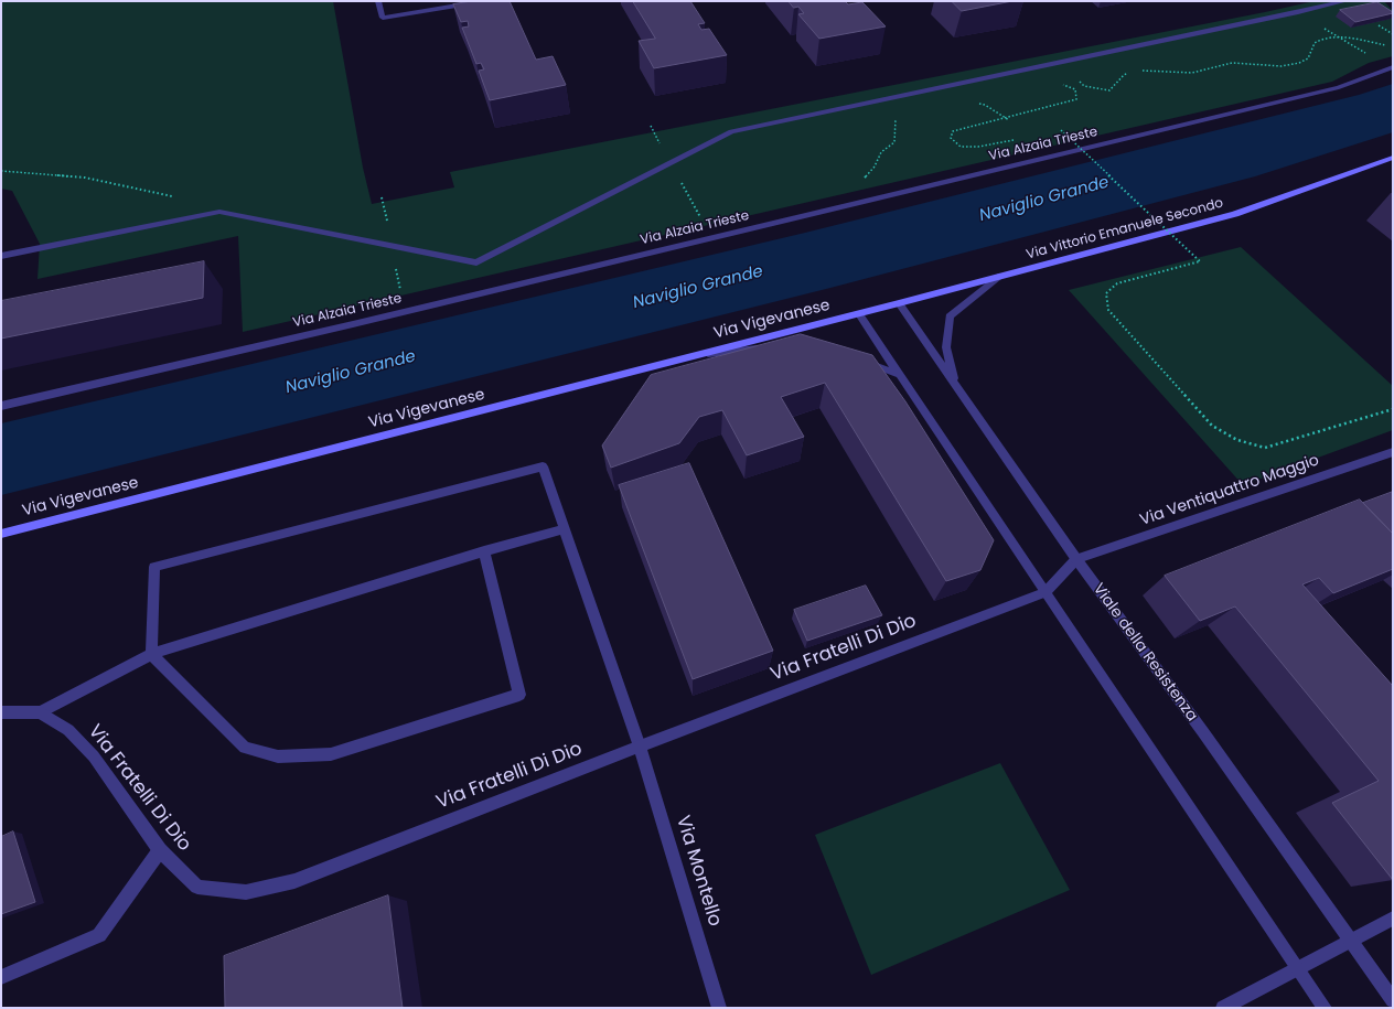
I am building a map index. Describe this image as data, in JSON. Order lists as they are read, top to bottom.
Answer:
{
  "streets": {
    "main road": ["Via Vittorio Emanuele Secondo", "Via Vigevanese"],
    "street": [
      "Via Alzaia Trieste",
      "Via Ventiquattro Maggio",
      "Via Fratelli Di Dio",
      "Viale della Resistenza",
      "Via Montello"
    ]
  },
  "crossings": [
    ["Via Vittorio Emanuele Secondo", "Via Vigevanese"],
    ["Via Vittorio Emanuele Secondo", "Viale della Resistenza"],
    ["Via Ventiquattro Maggio", "Via Fratelli Di Dio"],
    ["Via Ventiquattro Maggio", "Viale della Resistenza"],
    ["Via Fratelli Di Dio", "Viale della Resistenza"],
    ["Via Fratelli Di Dio", "Via Montello"]
  ],
  "water": ["Naviglio Grande"]
}
